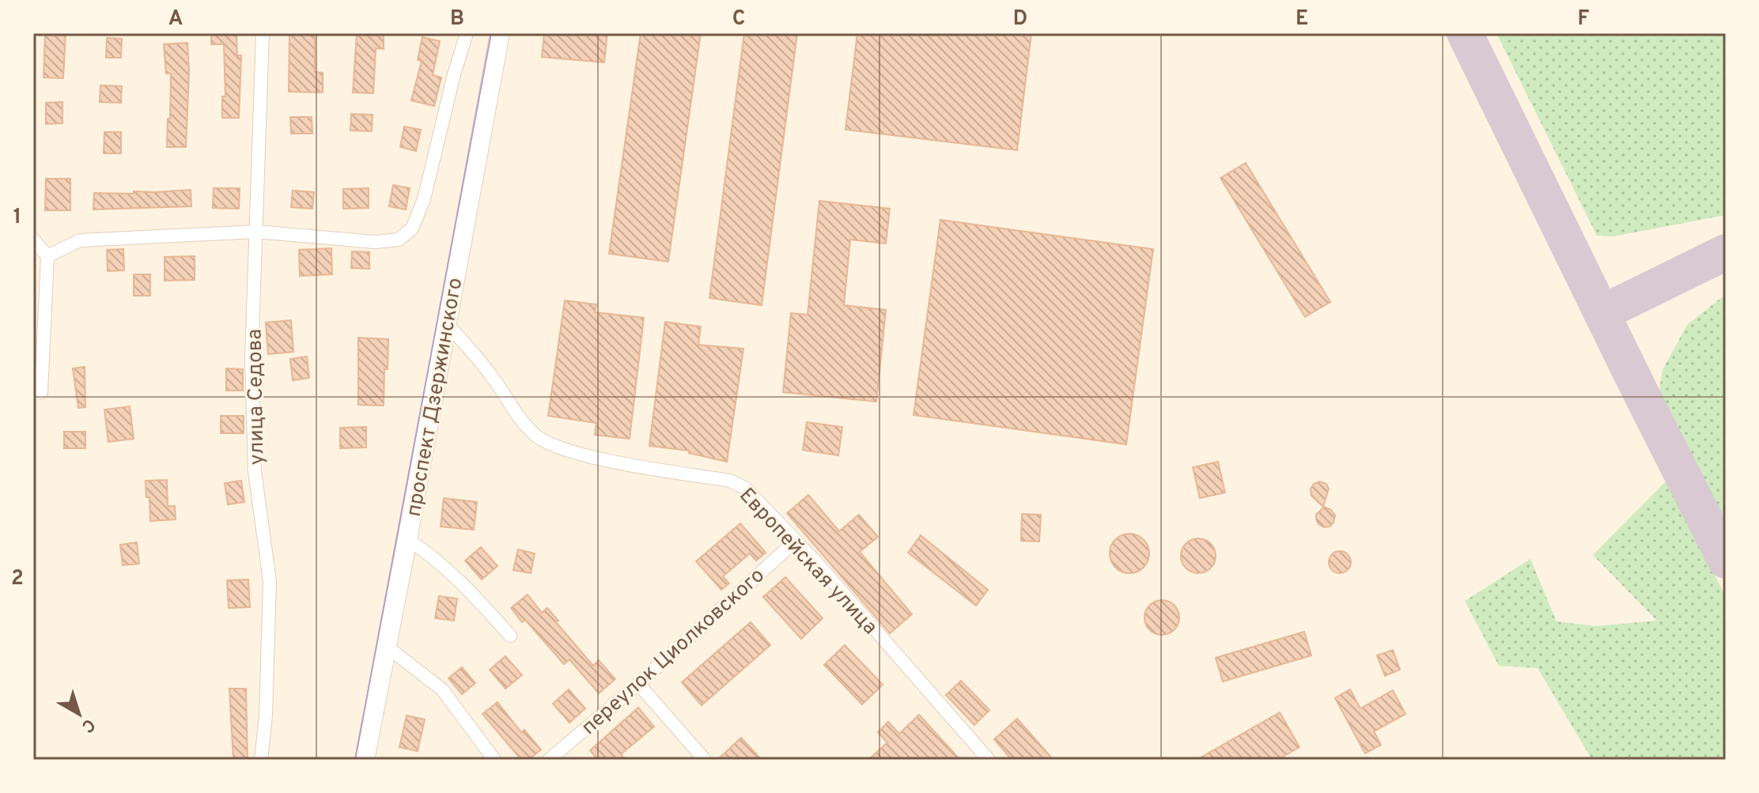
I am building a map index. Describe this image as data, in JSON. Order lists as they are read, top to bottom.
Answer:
{
  "streets": {
    "main road": ["проспект Дзержинского"],
    "street": ["улица Седова", "Европейская улица", "переулок Циолковского"]
  },
  "crossings": [
    ["проспект Дзержинского", "Европейская улица"],
    ["Европейская улица", "переулок Циолковского"]
  ],
  "north": "bottom right",
  "grid": {
    "columns": [
      "A",
      "B",
      "C",
      "D",
      "E",
      "F"
    ],
    "rows": ["1", "2"]
  }
}
